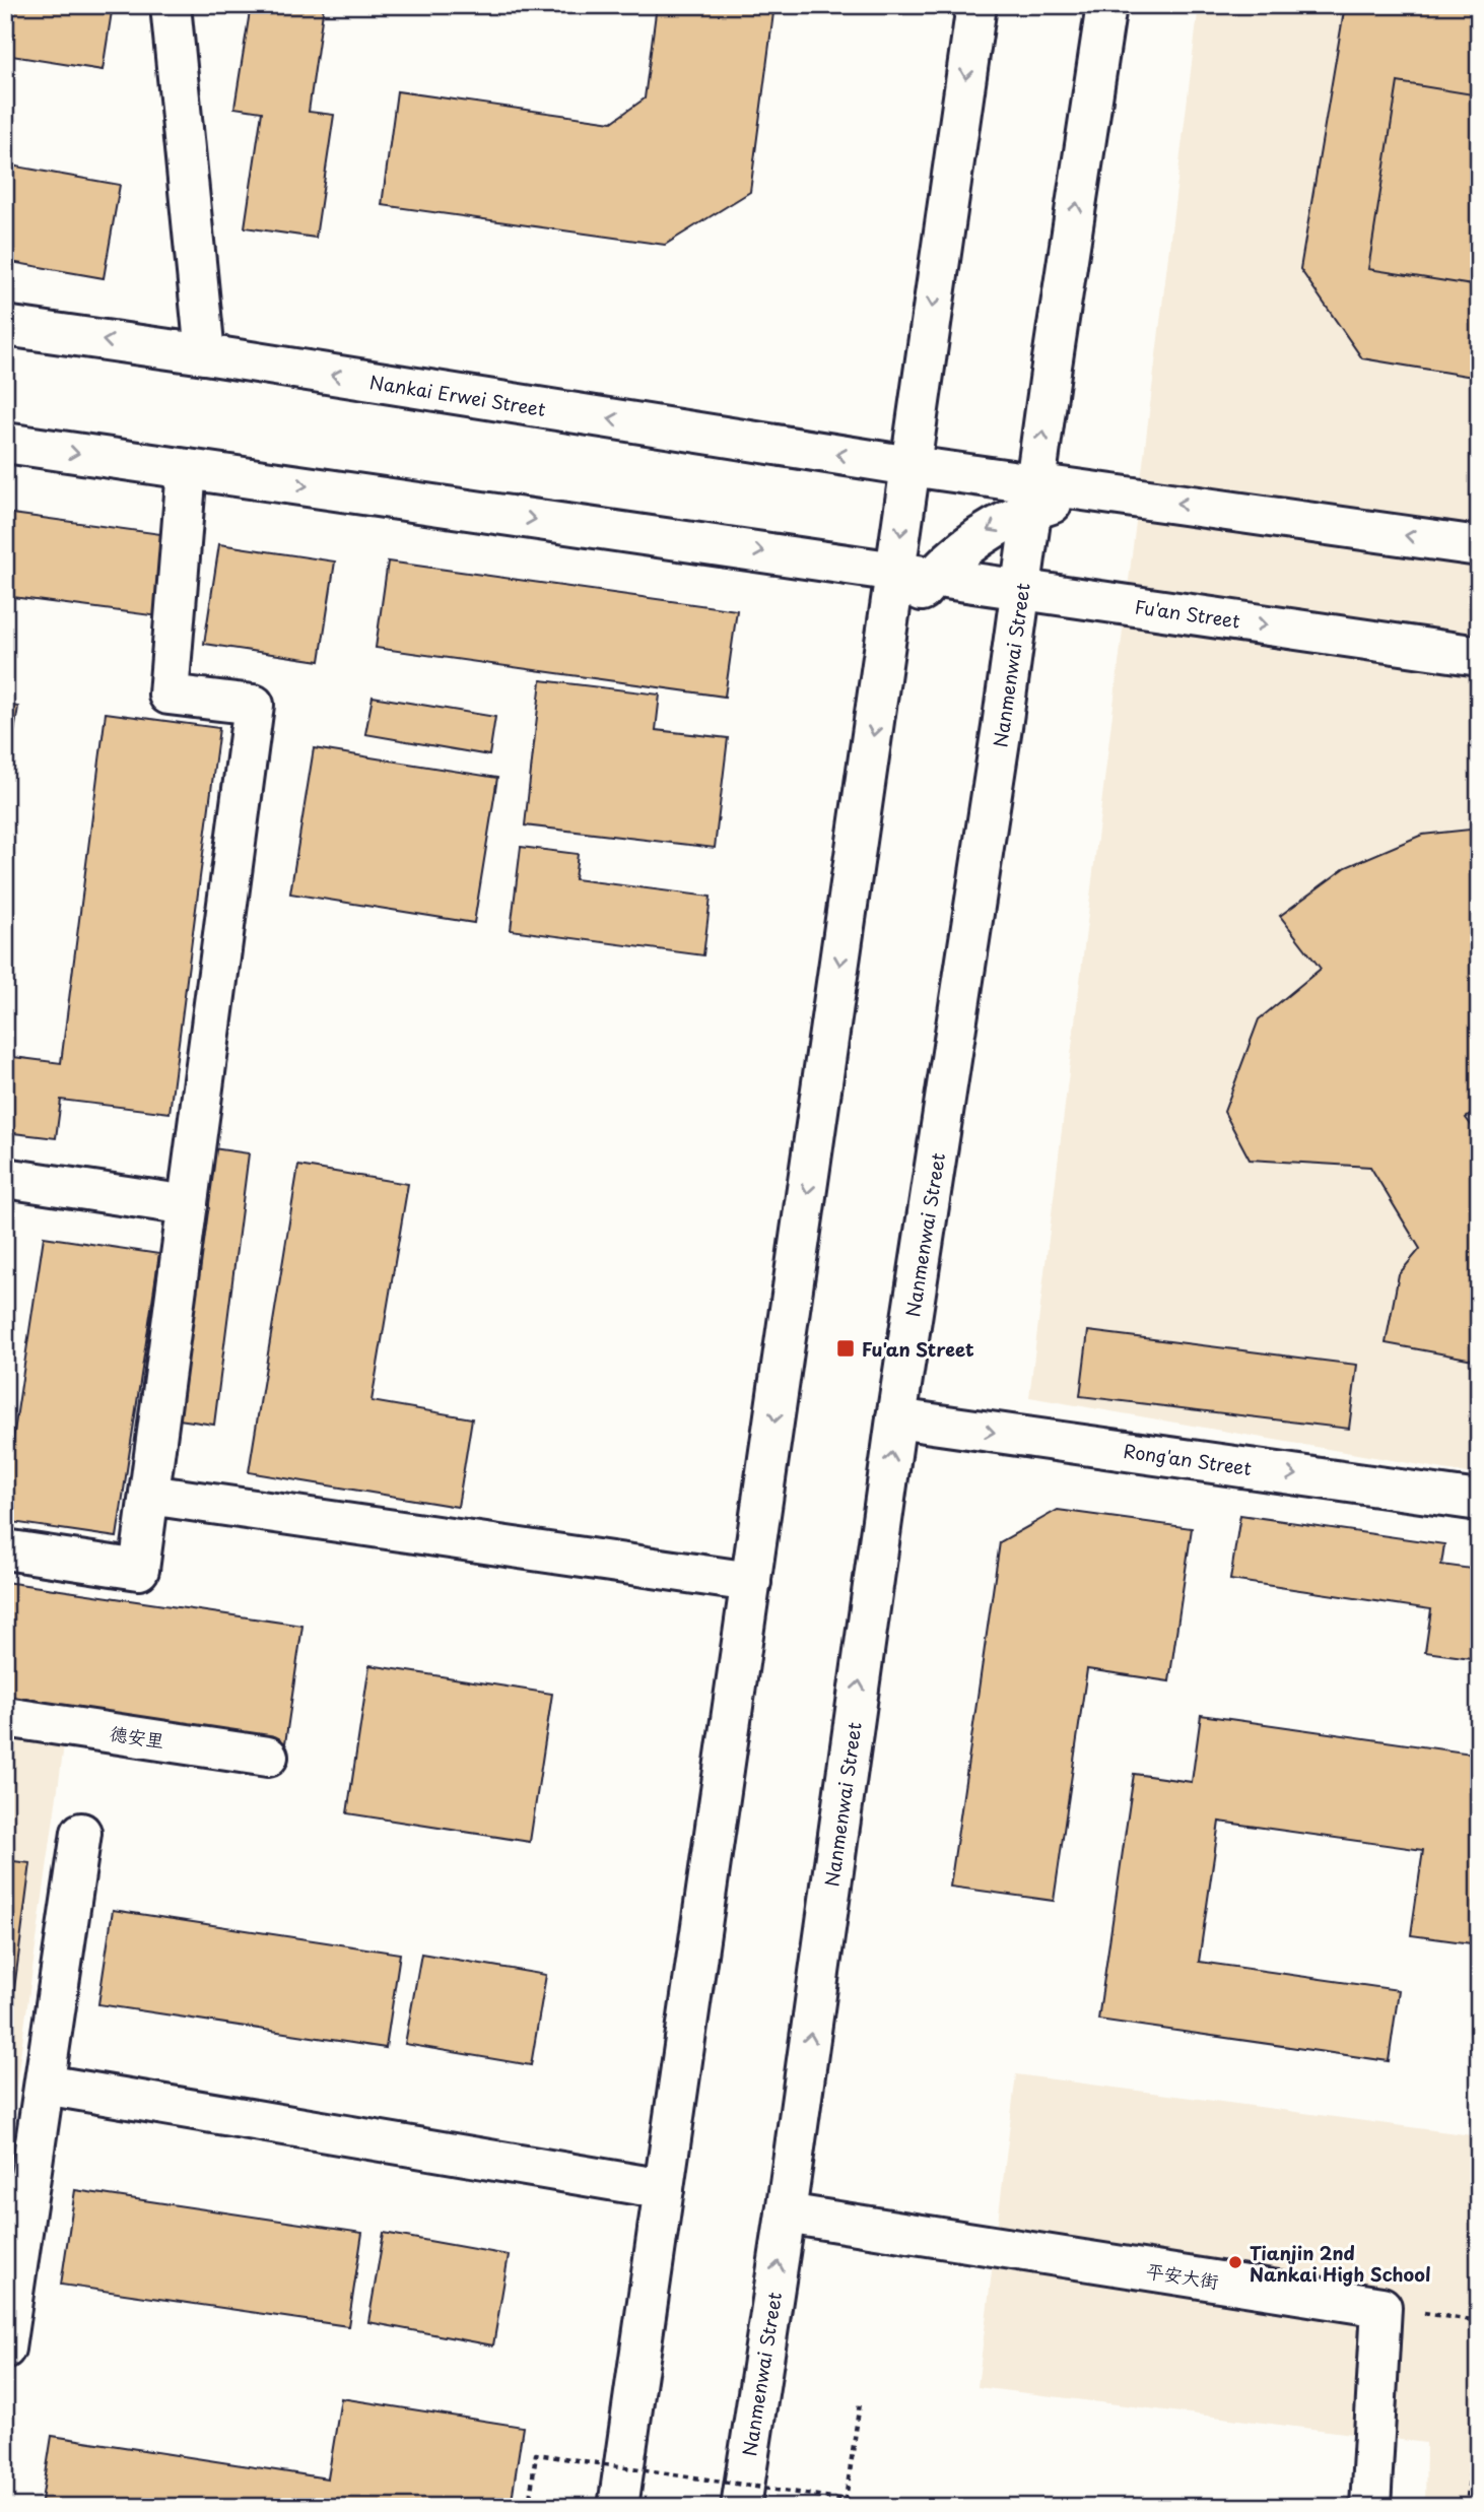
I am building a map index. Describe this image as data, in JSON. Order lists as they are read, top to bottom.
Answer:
{
  "streets": {
    "main road": [
      "Nankai Erwei Street",
      "Fu'an Street",
      "Nanmenwai Street",
      "Rong'an Street",
      "德安里",
      "平安大街"
    ]
  },
  "crossings": [
    ["Fu'an Street", "Nanmenwai Street"],
    ["Nanmenwai Street", "Rong'an Street"],
    ["Nanmenwai Street", "平安大街"]
  ],
  "one_way": ["Rong'an Street"],
  "places": {
    "transit": ["Fu'an Street"],
    "other": ["Tianjin 2nd Nankai High School"]
  }
}
